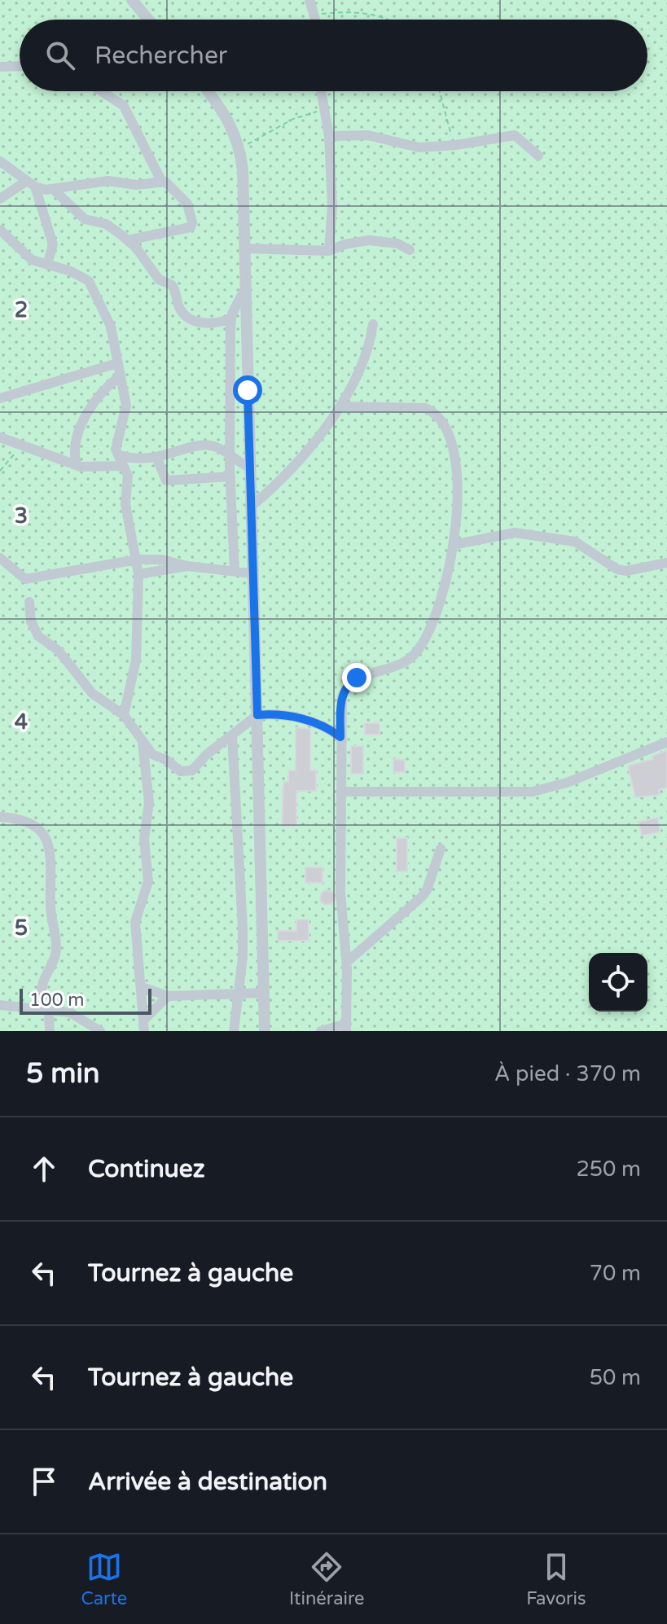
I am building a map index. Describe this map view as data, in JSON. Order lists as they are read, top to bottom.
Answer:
{
  "scale_bar": "100 m",
  "page": {
    "search": "Rechercher",
    "scale": "100 m",
    "heading": ["5 min", "À pied · 370 m"],
    "list": [
      ["Continuez", "250 m"],
      ["Tournez à gauche", "70 m"],
      ["Tournez à gauche", "50 m"],
      "Arrivée à destination"
    ],
    "nav": ["Carte", "Itinéraire", "Favoris"]
  },
  "grid": {
    "rows": [
      "2",
      "3",
      "4",
      "5"
    ]
  }
}
